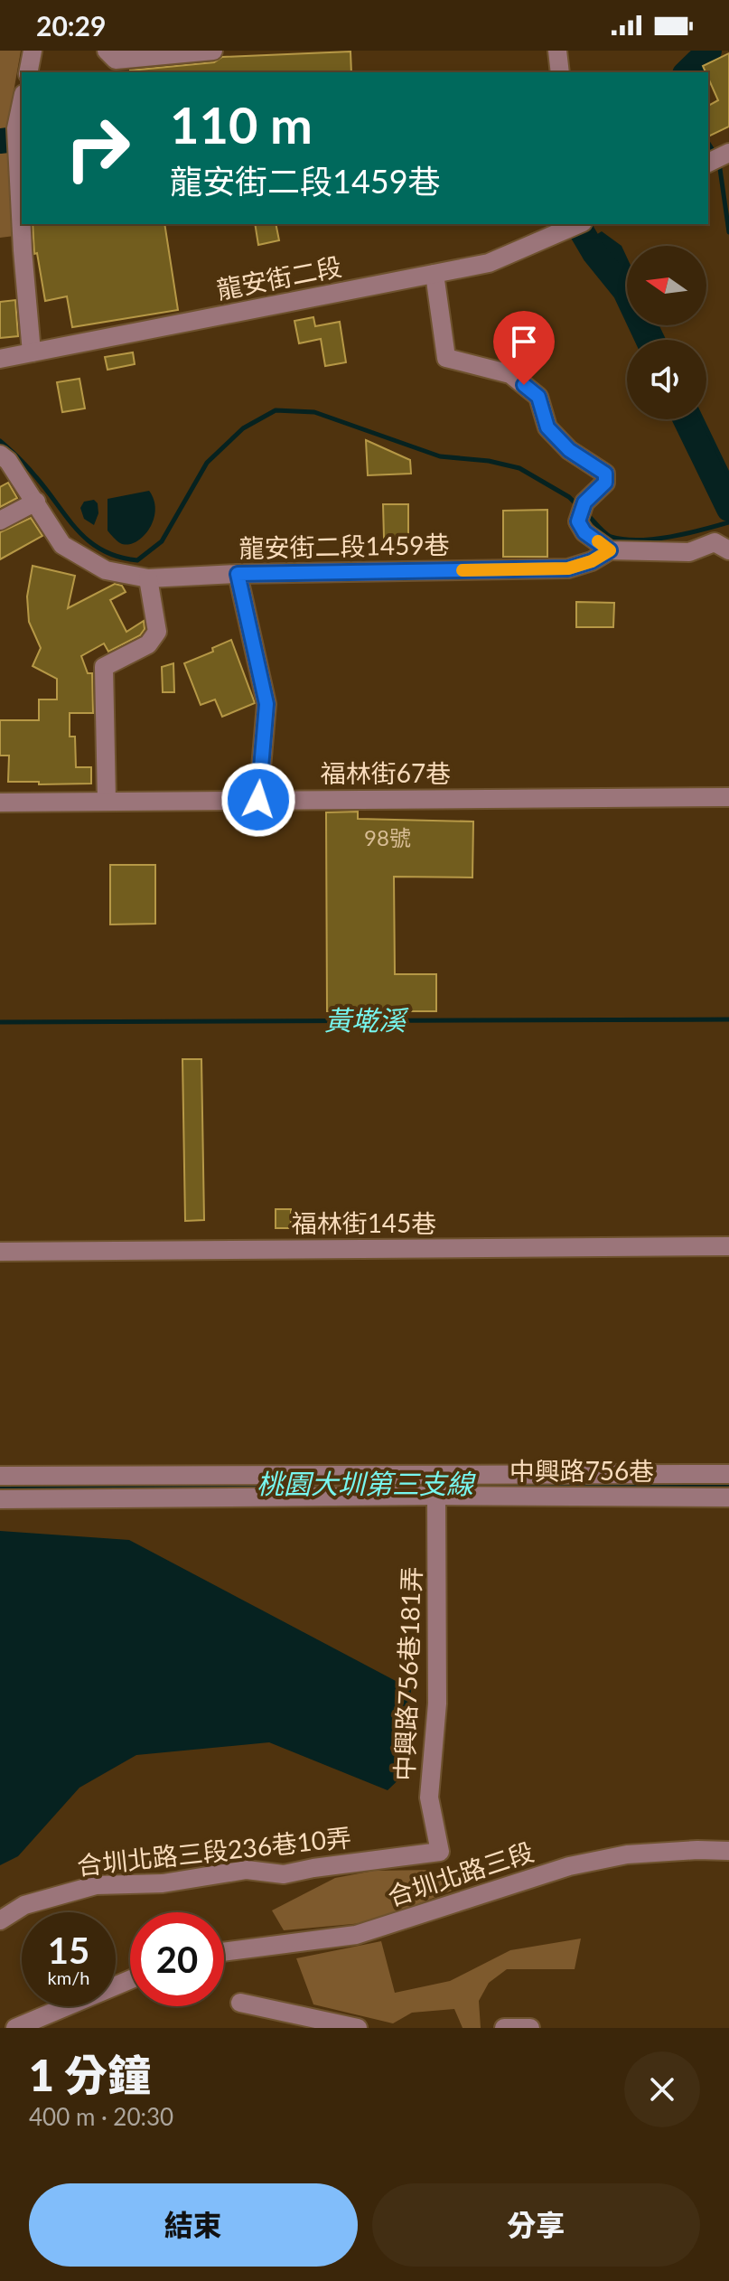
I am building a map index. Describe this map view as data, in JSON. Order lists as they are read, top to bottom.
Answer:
{
  "streets": {
    "street": [
      "龍安街二段",
      "龍安街二段1459巷",
      "福林街67巷",
      "福林街145巷",
      "中興路756巷",
      "中興路756巷181弄",
      "合圳北路三段236巷10弄",
      "合圳北路三段"
    ]
  },
  "crossings": [
    ["中興路756巷", "中興路756巷181弄"],
    ["中興路756巷181弄", "合圳北路三段236巷10弄"]
  ],
  "water": ["黃墘溪", "桃園大圳第三支線"],
  "house_numbers": ["98號"],
  "north": "left",
  "page": {
    "status": "20:29",
    "turn": ["110 m", "龍安街二段1459巷"],
    "speed": "15 km/h",
    "limit": "20",
    "heading": ["1 分鐘", "400 m · 20:30"],
    "buttons": ["結束", "分享"]
  }
}
